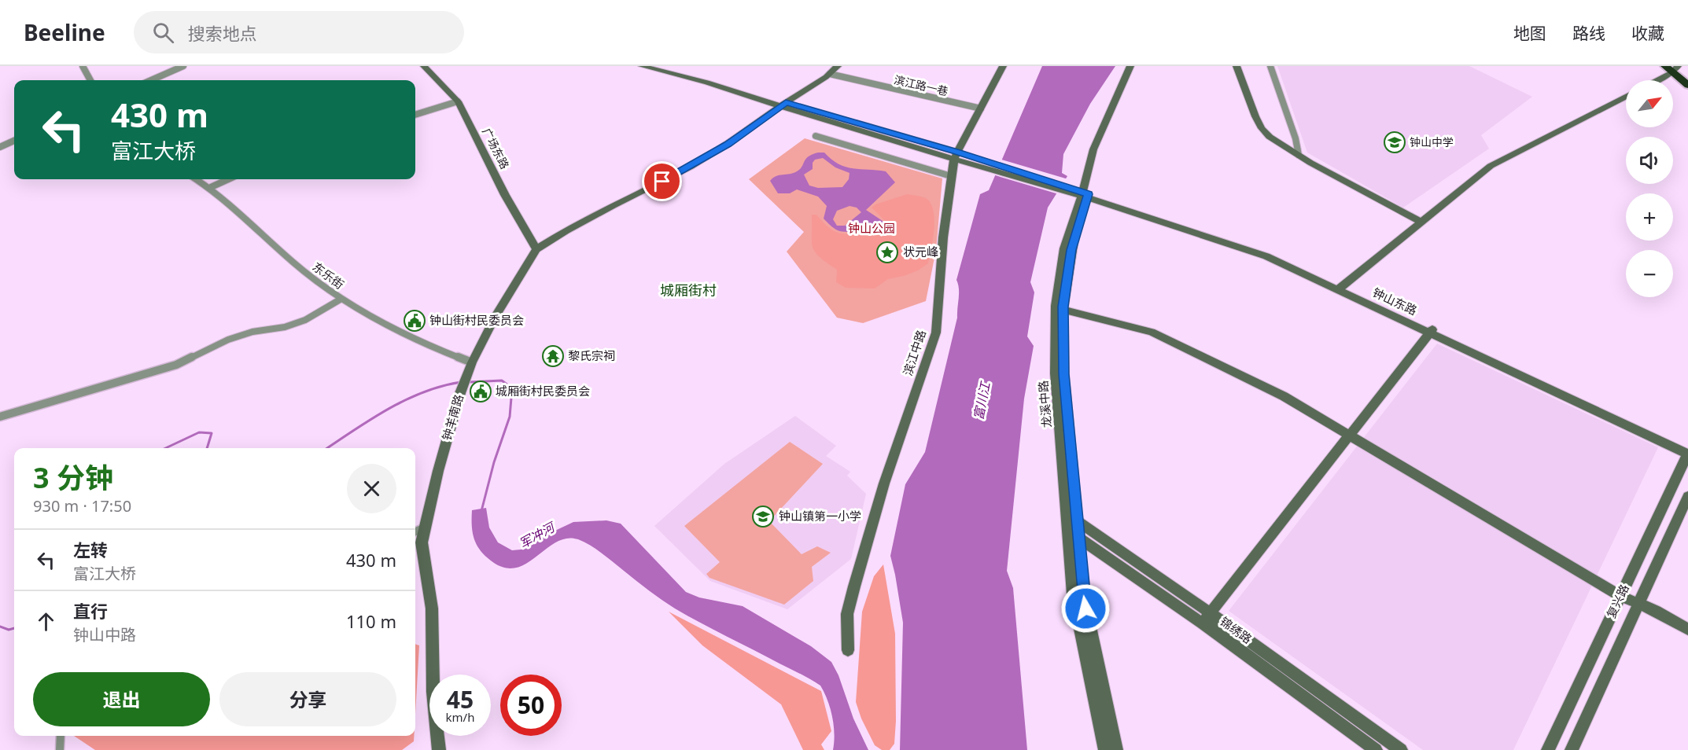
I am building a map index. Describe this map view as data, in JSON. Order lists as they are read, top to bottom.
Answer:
{
  "streets": {
    "main road": [
      "广场东路",
      "钟山东路",
      "滨江中路",
      "龙溪中路",
      "钟羊南路",
      "复兴路",
      "锦绣路"
    ],
    "street": ["滨江路一巷", "东乐街"]
  },
  "crossings": [
    ["滨江路一巷", "滨江中路"],
    ["滨江路一巷", "钟羊南路"],
    ["广场东路", "钟羊南路"],
    ["东乐街", "钟羊南路"],
    ["钟山东路", "滨江中路"],
    ["钟山东路", "龙溪中路"],
    ["钟山东路", "钟羊南路"],
    ["钟山东路", "复兴路"],
    ["龙溪中路", "锦绣路"]
  ],
  "districts": ["城厢街村"],
  "water": ["富川江", "军冲河"],
  "parks": ["钟山公园"],
  "places": {
    "school or university": ["钟山中学", "钟山镇第一小学"],
    "place": ["状元峰"],
    "public building": ["钟山街村民委员会", "城厢街村民委员会"],
    "temple": ["黎氏宗祠"]
  },
  "north": "top right",
  "page": {
    "header": "Beeline",
    "search": "搜索地点",
    "nav": ["地图", "路线", "收藏"],
    "map_buttons": ["+", "−"],
    "turn": ["430 m", "富江大桥"],
    "heading": ["3 分钟", "930 m · 17:50"],
    "list": [
      {
        "name": "左转",
        "note": "富江大桥",
        "value": "430 m"
      },
      {
        "name": "直行",
        "note": "钟山中路",
        "value": "110 m"
      }
    ],
    "buttons": ["退出", "分享"],
    "speed": "45 km/h",
    "limit": "50"
  }
}
